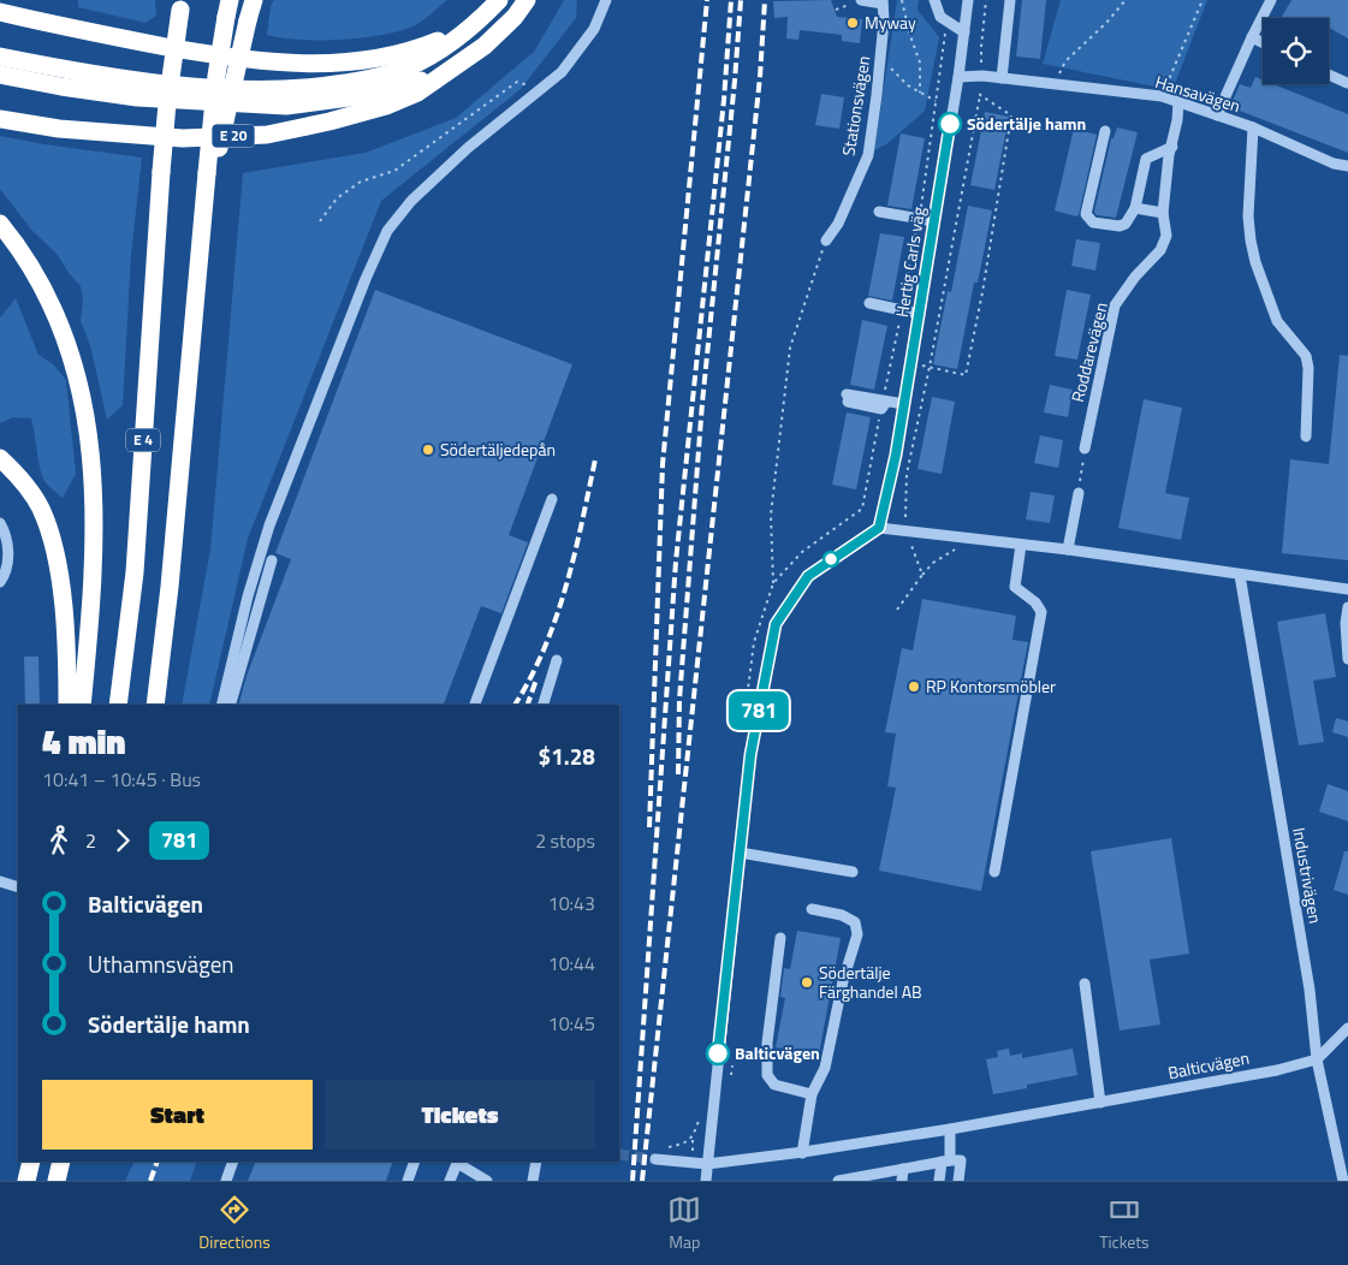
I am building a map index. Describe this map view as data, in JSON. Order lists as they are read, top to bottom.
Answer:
{
  "streets": {
    "highway": ["E 20", "E 4"],
    "street": [
      "Hansavägen",
      "Stationsvägen",
      "Hertig Carls väg",
      "Roddarevägen",
      "Industrivägen",
      "Balticvägen"
    ]
  },
  "crossings": [
    ["Hansavägen", "Hertig Carls väg"],
    ["Hansavägen", "Roddarevägen"],
    ["Industrivägen", "Balticvägen"]
  ],
  "places": [
    "Myway",
    "Södertälje hamn",
    "Södertäljedepån",
    "RP Kontorsmöbler",
    "Södertälje Färghandel AB",
    "Balticvägen"
  ],
  "lines": ["bus line 781"],
  "page": {
    "on_map": "781",
    "heading": ["4 min", "10:41 – 10:45 · Bus", "$1.28"],
    "legs": ["2", "781", "2 stops"],
    "list": [
      {
        "name": "Balticvägen",
        "value": "10:43"
      },
      {
        "name": "Uthamnsvägen",
        "value": "10:44"
      },
      {
        "name": "Södertälje hamn",
        "value": "10:45"
      }
    ],
    "buttons": ["Start", "Tickets"],
    "tabs": ["Directions", "Map", "Tickets"]
  }
}
